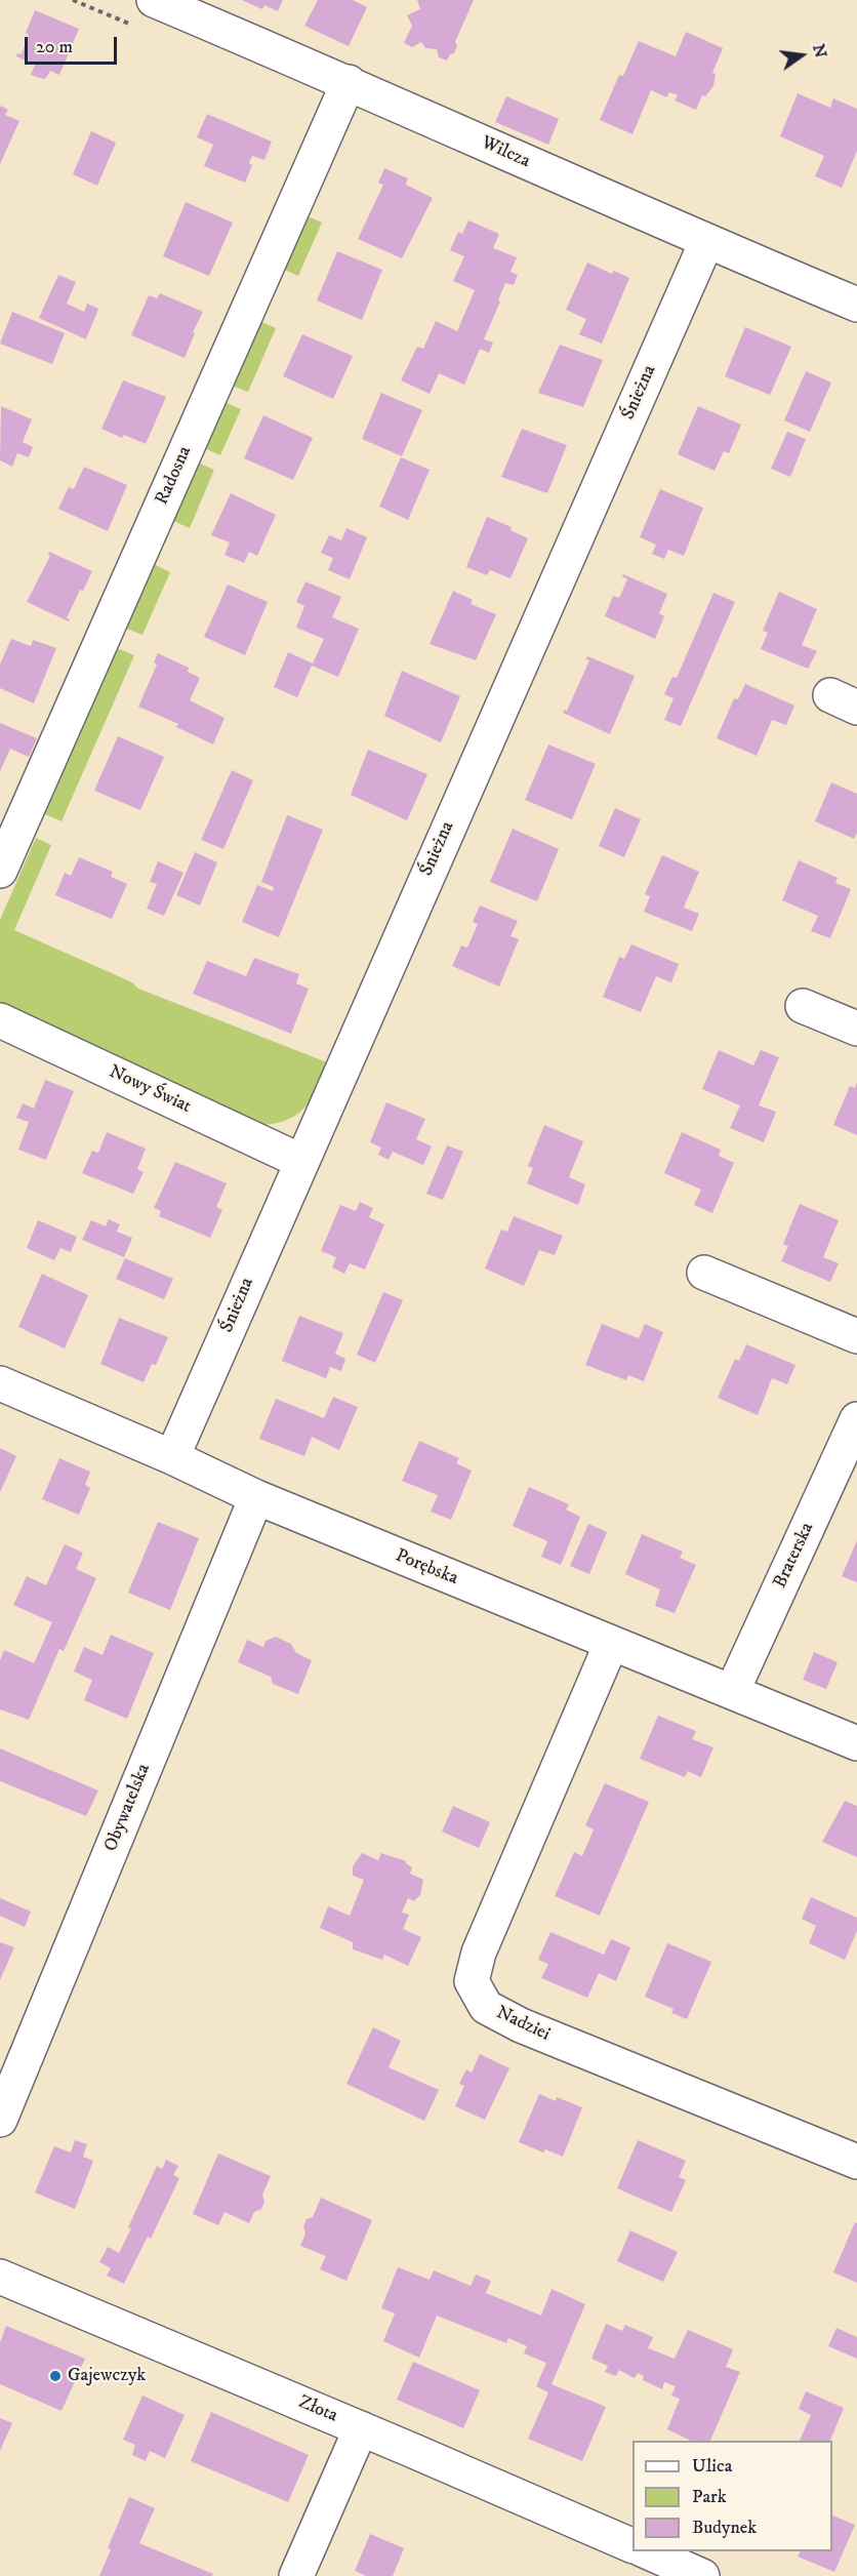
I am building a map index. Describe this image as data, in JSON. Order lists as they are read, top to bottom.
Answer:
{
  "streets": {
    "street": [
      "Wilcza",
      "Śnieżna",
      "Radosna",
      "Nowy Świat",
      "Braterska",
      "Porębska",
      "Obywatelska",
      "Nadziei",
      "Złota"
    ]
  },
  "crossings": [
    ["Wilcza", "Śnieżna"],
    ["Wilcza", "Radosna"],
    ["Śnieżna", "Nowy Świat"],
    ["Śnieżna", "Porębska"],
    ["Braterska", "Porębska"],
    ["Porębska", "Obywatelska"],
    ["Porębska", "Nadziei"]
  ],
  "places": ["Gajewczyk"],
  "legend": ["Ulica", "Park", "Budynek"],
  "scale_bar": "20 m",
  "north": "right"
}
